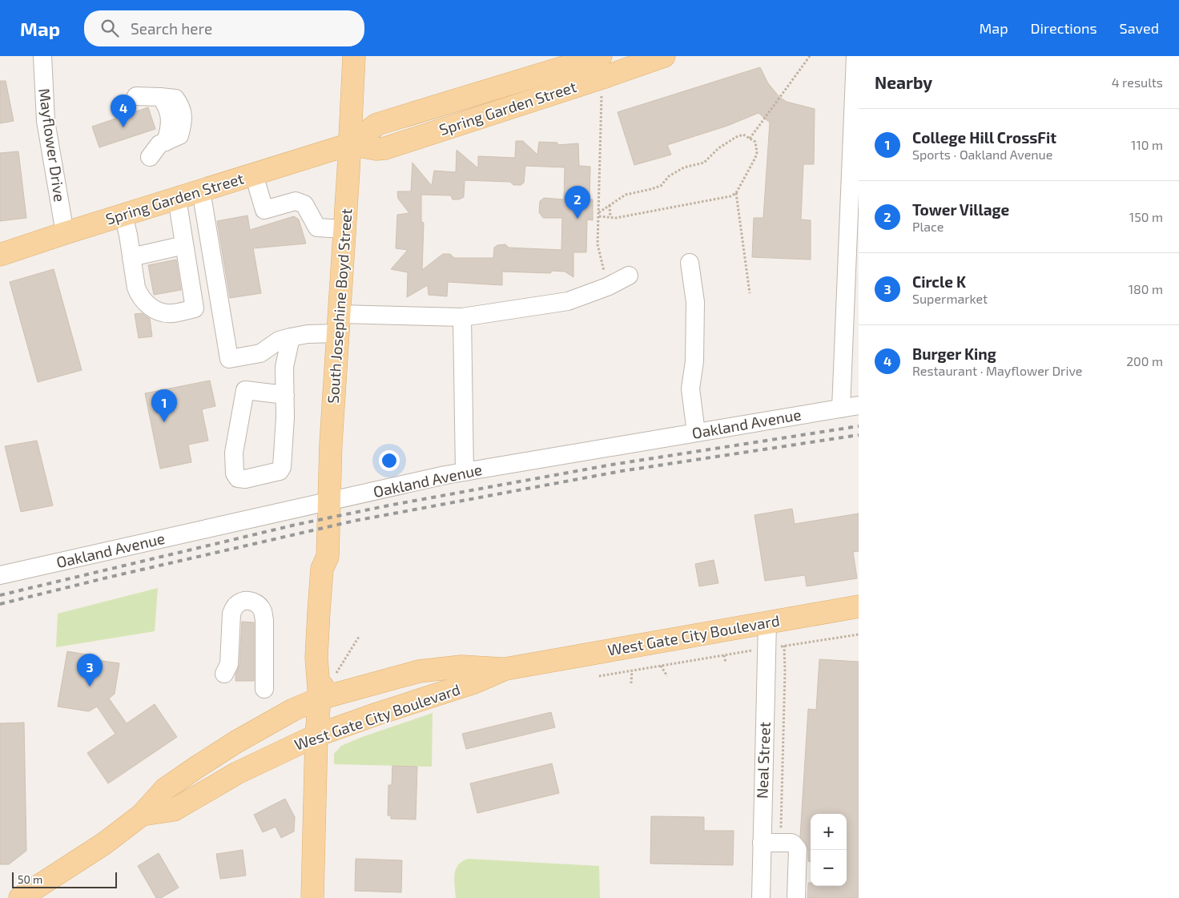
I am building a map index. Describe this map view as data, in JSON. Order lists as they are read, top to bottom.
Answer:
{
  "streets": {
    "main road": ["Spring Garden Street", "South Josephine Boyd Street", "West Gate City Boulevard"],
    "street": ["Mayflower Drive", "Oakland Avenue", "Neal Street"]
  },
  "crossings": [
    ["Spring Garden Street", "Mayflower Drive"],
    ["Spring Garden Street", "South Josephine Boyd Street"],
    ["South Josephine Boyd Street", "Oakland Avenue"],
    ["South Josephine Boyd Street", "West Gate City Boulevard"],
    ["West Gate City Boulevard", "Neal Street"]
  ],
  "scale_bar": "50 m",
  "page": {
    "header": "Map",
    "search": "Search here",
    "nav": ["Map", "Directions", "Saved"],
    "heading": ["Nearby", "4 results"],
    "pins": [
      "4",
      "2",
      "1",
      "3"
    ],
    "list": [
      {
        "mark": "1",
        "name": "College Hill CrossFit",
        "note": "Sports · Oakland Avenue",
        "value": "110 m"
      },
      {
        "mark": "2",
        "name": "Tower Village",
        "note": "Place",
        "value": "150 m"
      },
      {
        "mark": "3",
        "name": "Circle K",
        "note": "Supermarket",
        "value": "180 m"
      },
      {
        "mark": "4",
        "name": "Burger King",
        "note": "Restaurant · Mayflower Drive",
        "value": "200 m"
      }
    ],
    "map_buttons": ["+", "−"],
    "scale": "50 m"
  }
}
